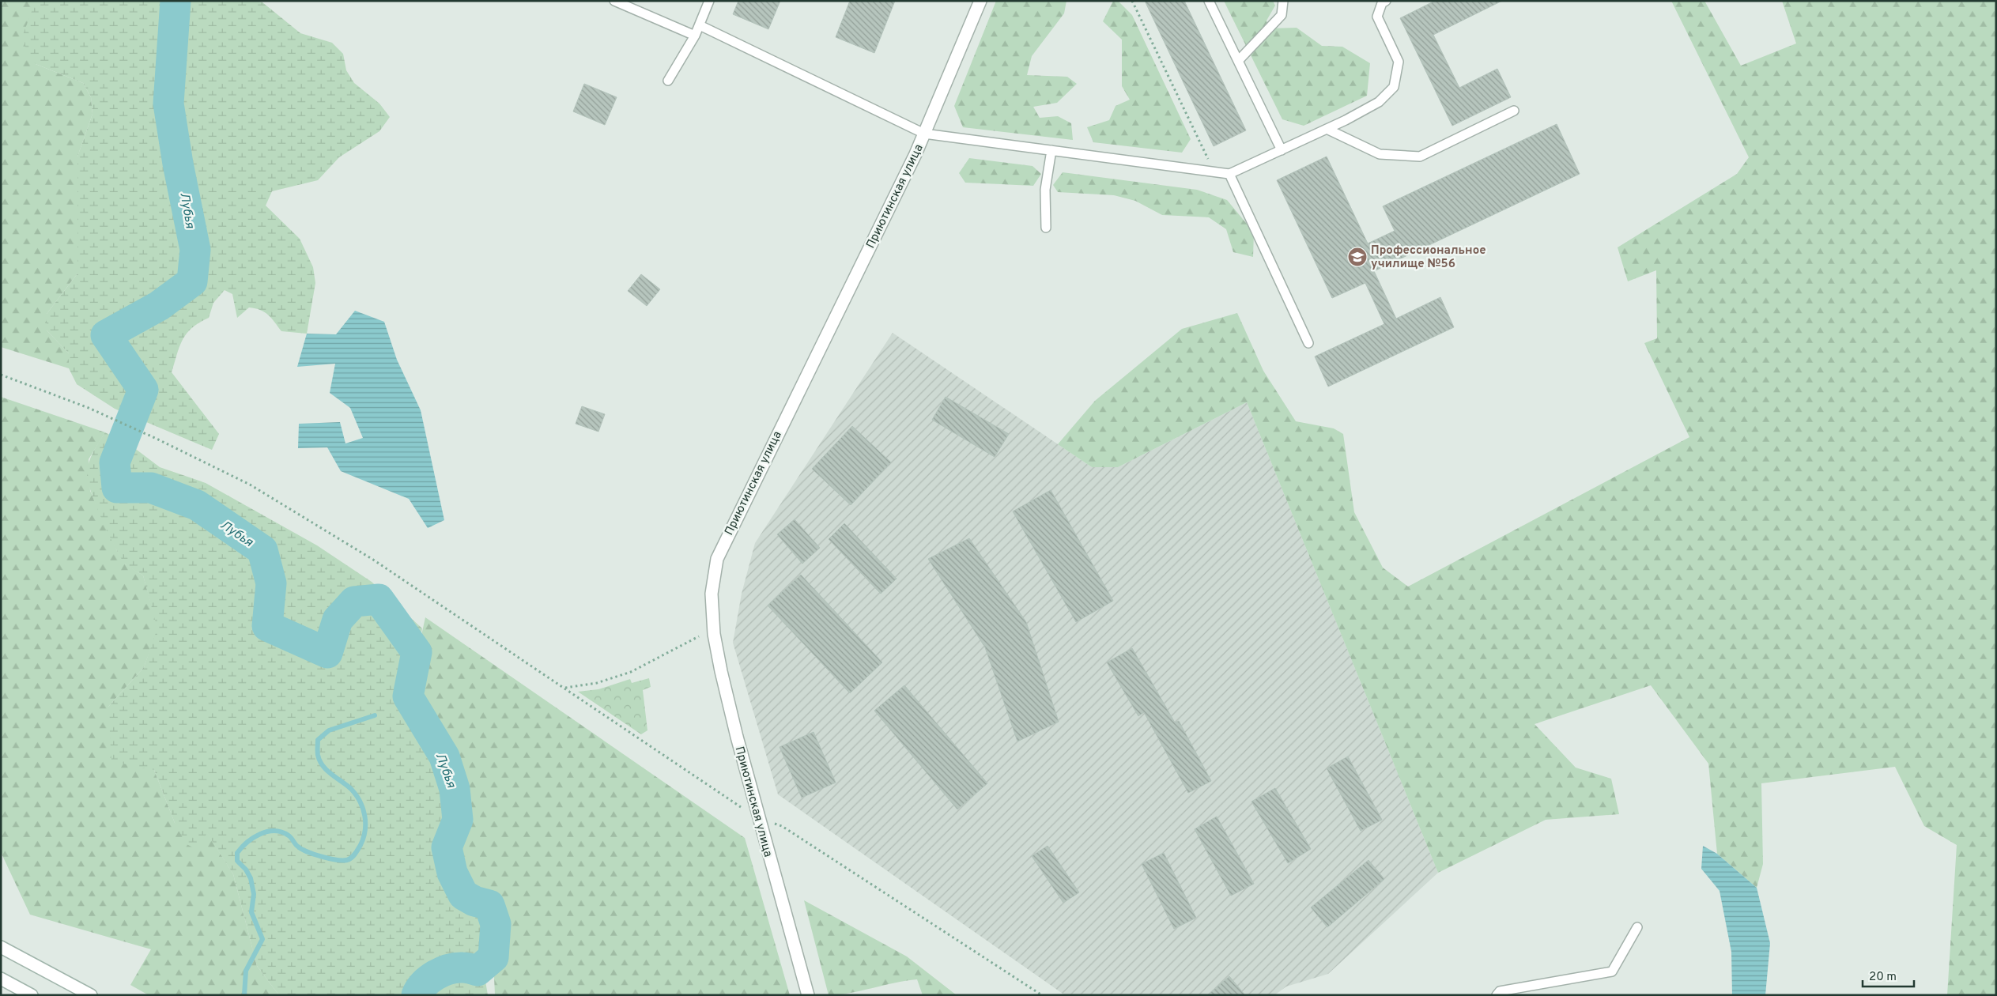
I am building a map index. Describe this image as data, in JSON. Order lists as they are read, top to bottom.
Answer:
{
  "streets": {
    "street": ["Приютинская улица"]
  },
  "water": ["Лубья"],
  "places": {
    "school or university": ["Профессиональное училище №56"]
  },
  "scale_bar": "20 m"
}
